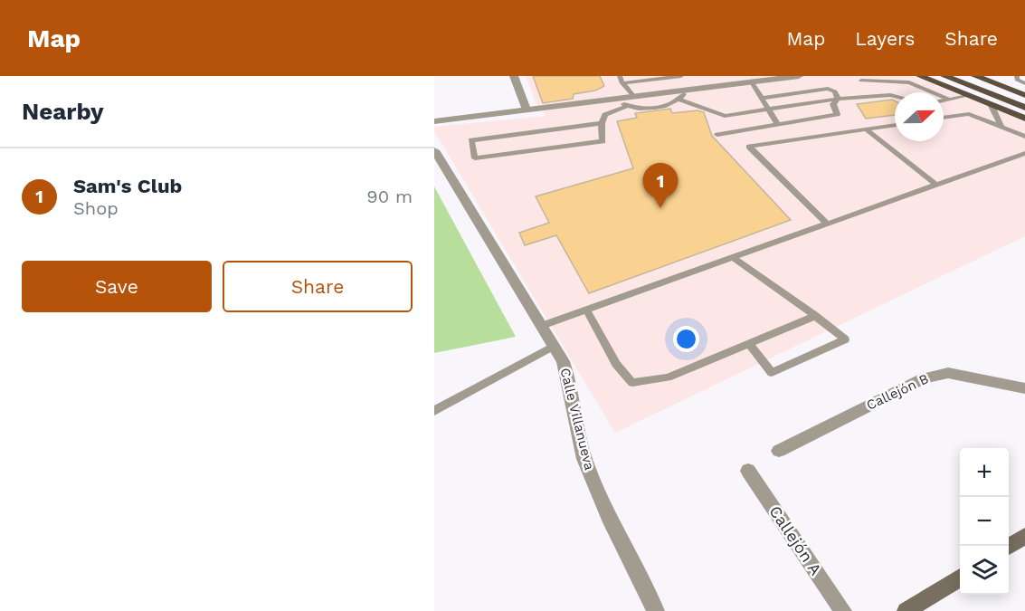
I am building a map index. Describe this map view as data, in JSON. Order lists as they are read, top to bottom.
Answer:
{
  "streets": {
    "street": ["Callejón B", "Calle Villanueva", "Callejón A"]
  },
  "north": "right",
  "page": {
    "header": "Map",
    "nav": ["Map", "Layers", "Share"],
    "heading": "Nearby",
    "list": [
      {
        "mark": "1",
        "name": "Sam's Club",
        "note": "Shop",
        "value": "90 m"
      }
    ],
    "pins": "1",
    "buttons": ["Save", "Share"],
    "map_buttons": ["+", "−"]
  }
}
